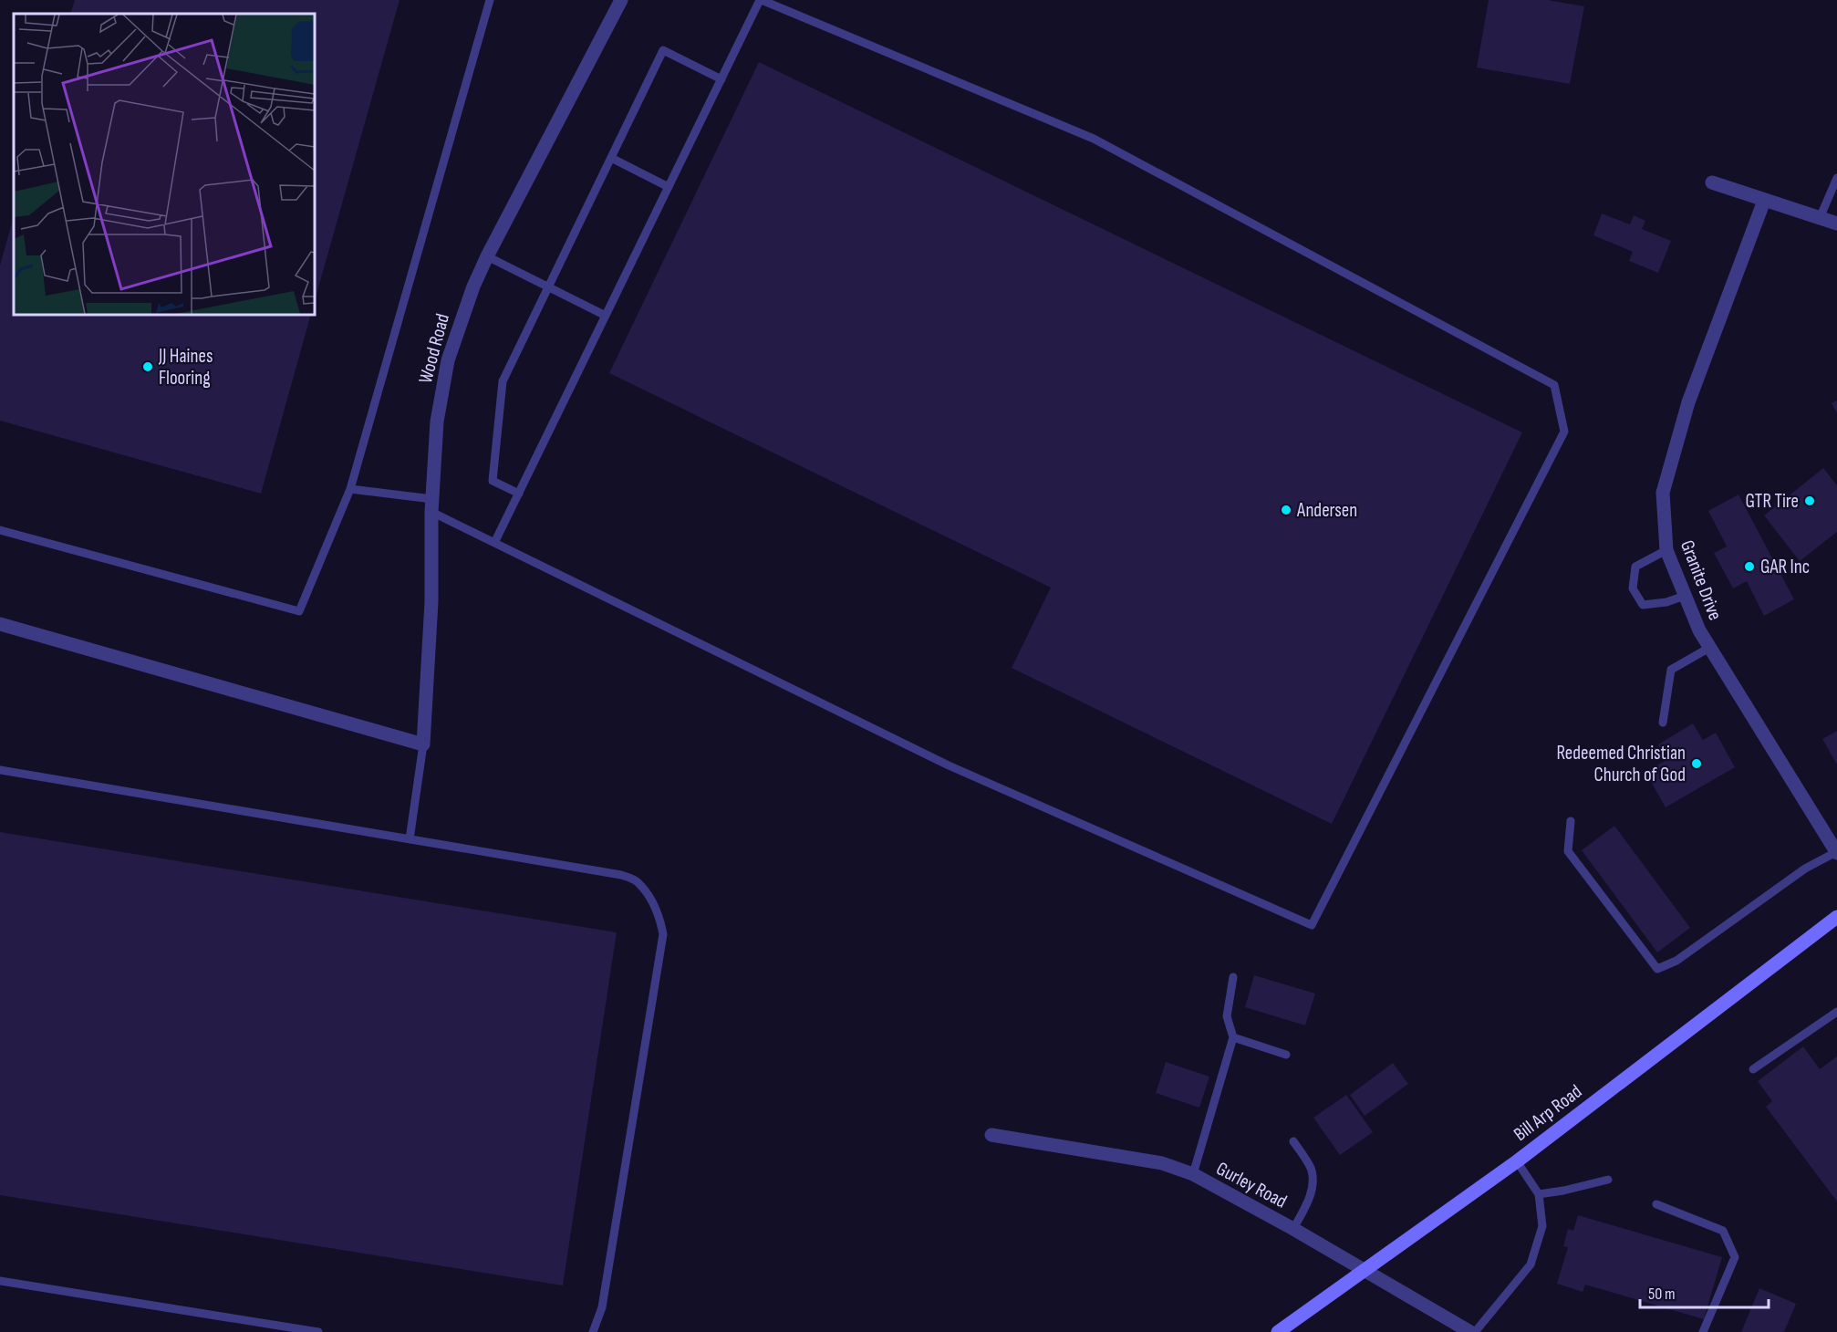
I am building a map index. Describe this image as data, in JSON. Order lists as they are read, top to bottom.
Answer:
{
  "streets": {
    "main road": ["Bill Arp Road"],
    "street": ["Wood Road", "Granite Drive", "Gurley Road"]
  },
  "crossings": [
    ["Bill Arp Road", "Gurley Road"]
  ],
  "places": [
    "JJ Haines Flooring",
    "GTR Tire",
    "Andersen",
    "GAR Inc",
    "Redeemed Christian Church of God"
  ],
  "scale_bar": "50 m"
}
